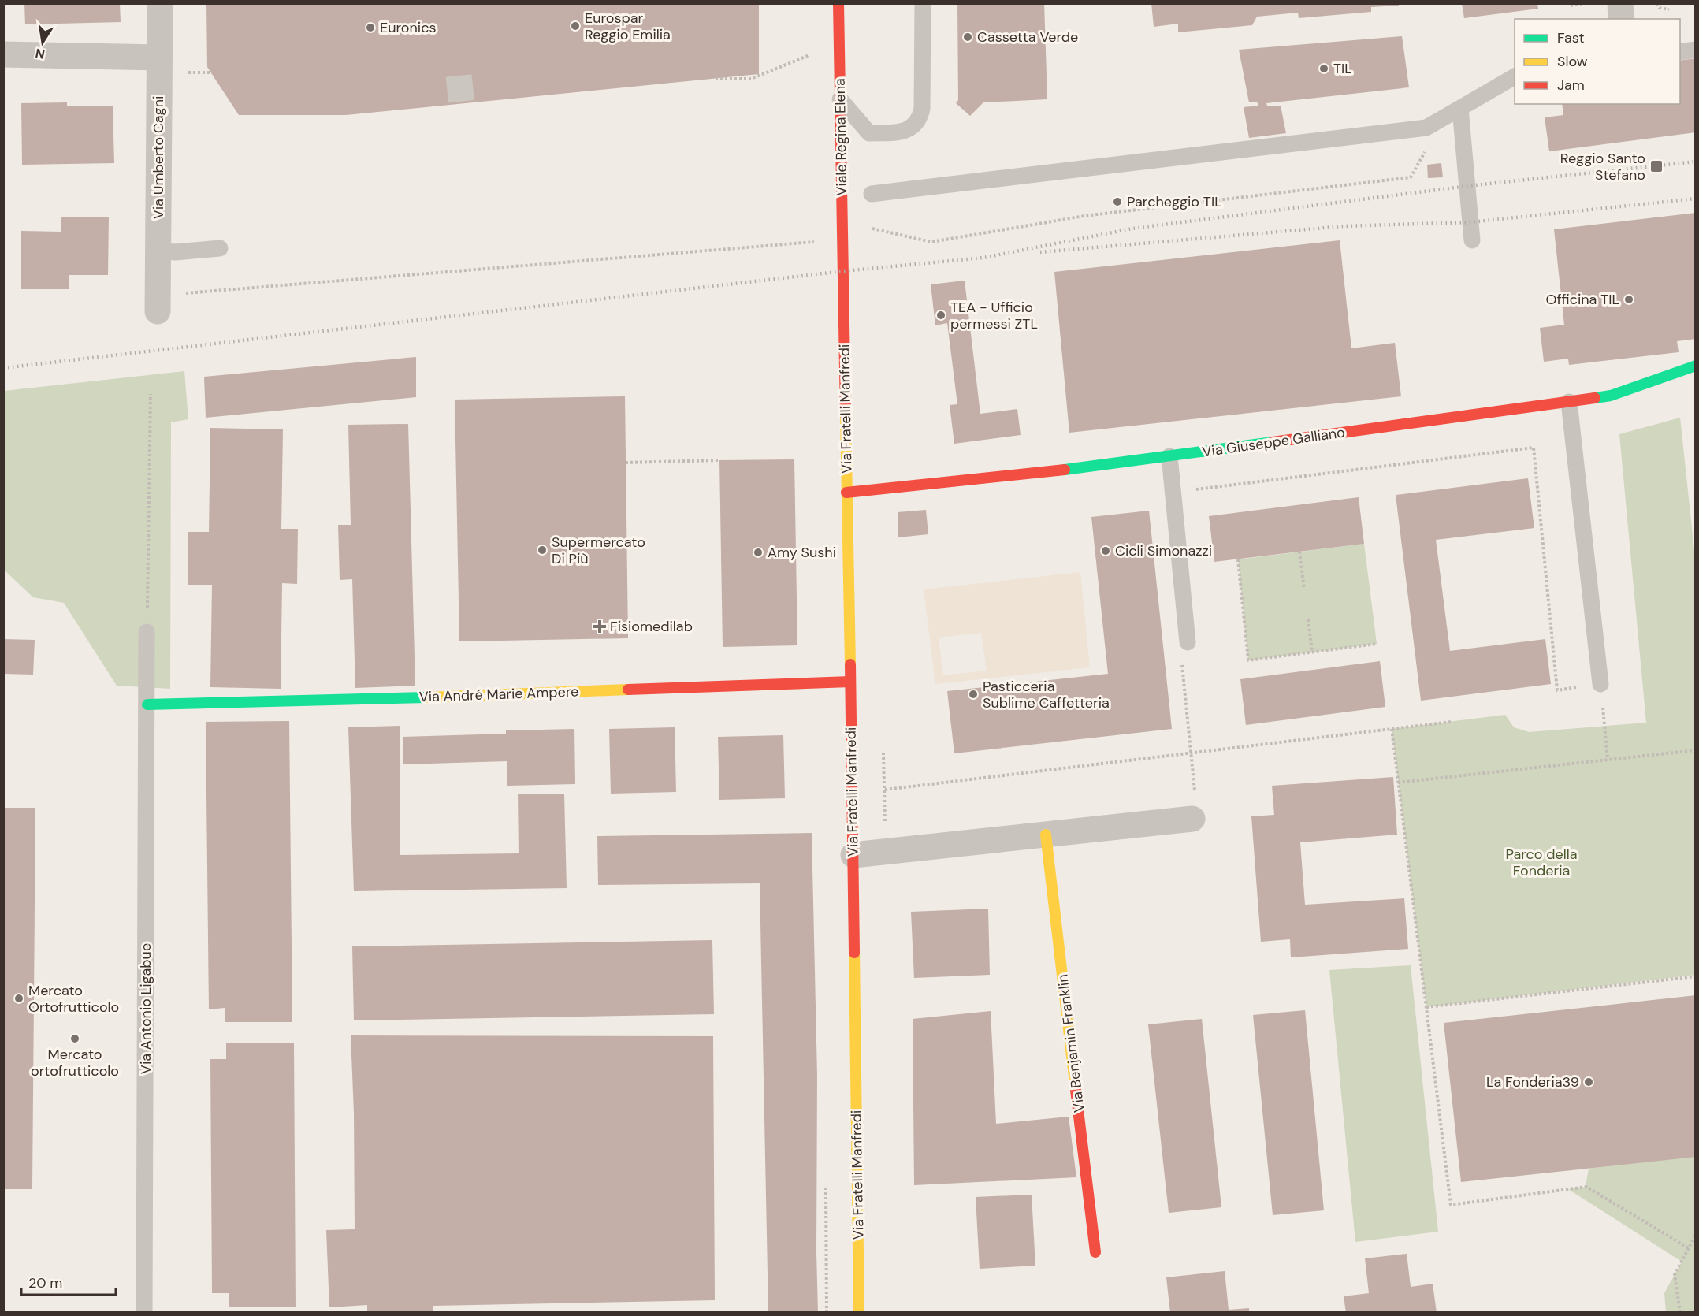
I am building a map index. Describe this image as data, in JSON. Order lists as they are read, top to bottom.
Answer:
{
  "streets": {
    "street": [
      "Viale Regina Elena",
      "Via Umberto Cagni",
      "Via Fratelli Manfredi",
      "Via Giuseppe Galliano",
      "Via André Marie Ampere",
      "Via Benjamin Franklin"
    ],
    "lane": ["Via Antonio Ligabue"]
  },
  "crossings": [
    ["Viale Regina Elena", "Via Fratelli Manfredi"],
    ["Via Fratelli Manfredi", "Via Giuseppe Galliano"],
    ["Via Fratelli Manfredi", "Via André Marie Ampere"],
    ["Via André Marie Ampere", "Via Antonio Ligabue"]
  ],
  "parks": ["Parco della Fonderia"],
  "places": {
    "other": [
      "Eurospar Reggio Emilia",
      "Euronics",
      "Cassetta Verde",
      "TIL",
      "Parcheggio TIL",
      "Officina TIL",
      "TEA - Ufficio permessi ZTL",
      "Supermercato Di Più",
      "Cicli Simonazzi",
      "Amy Sushi",
      "Pasticceria Sublime Caffetteria",
      "Mercato Ortofrutticolo",
      "Mercato ortofrutticolo",
      "La Fonderia39"
    ],
    "transit": ["Reggio Santo Stefano"],
    "health": ["Fisiomedilab"]
  },
  "legend": ["Fast", "Slow", "Jam"],
  "scale_bar": "20 m",
  "north": "bottom"
}
